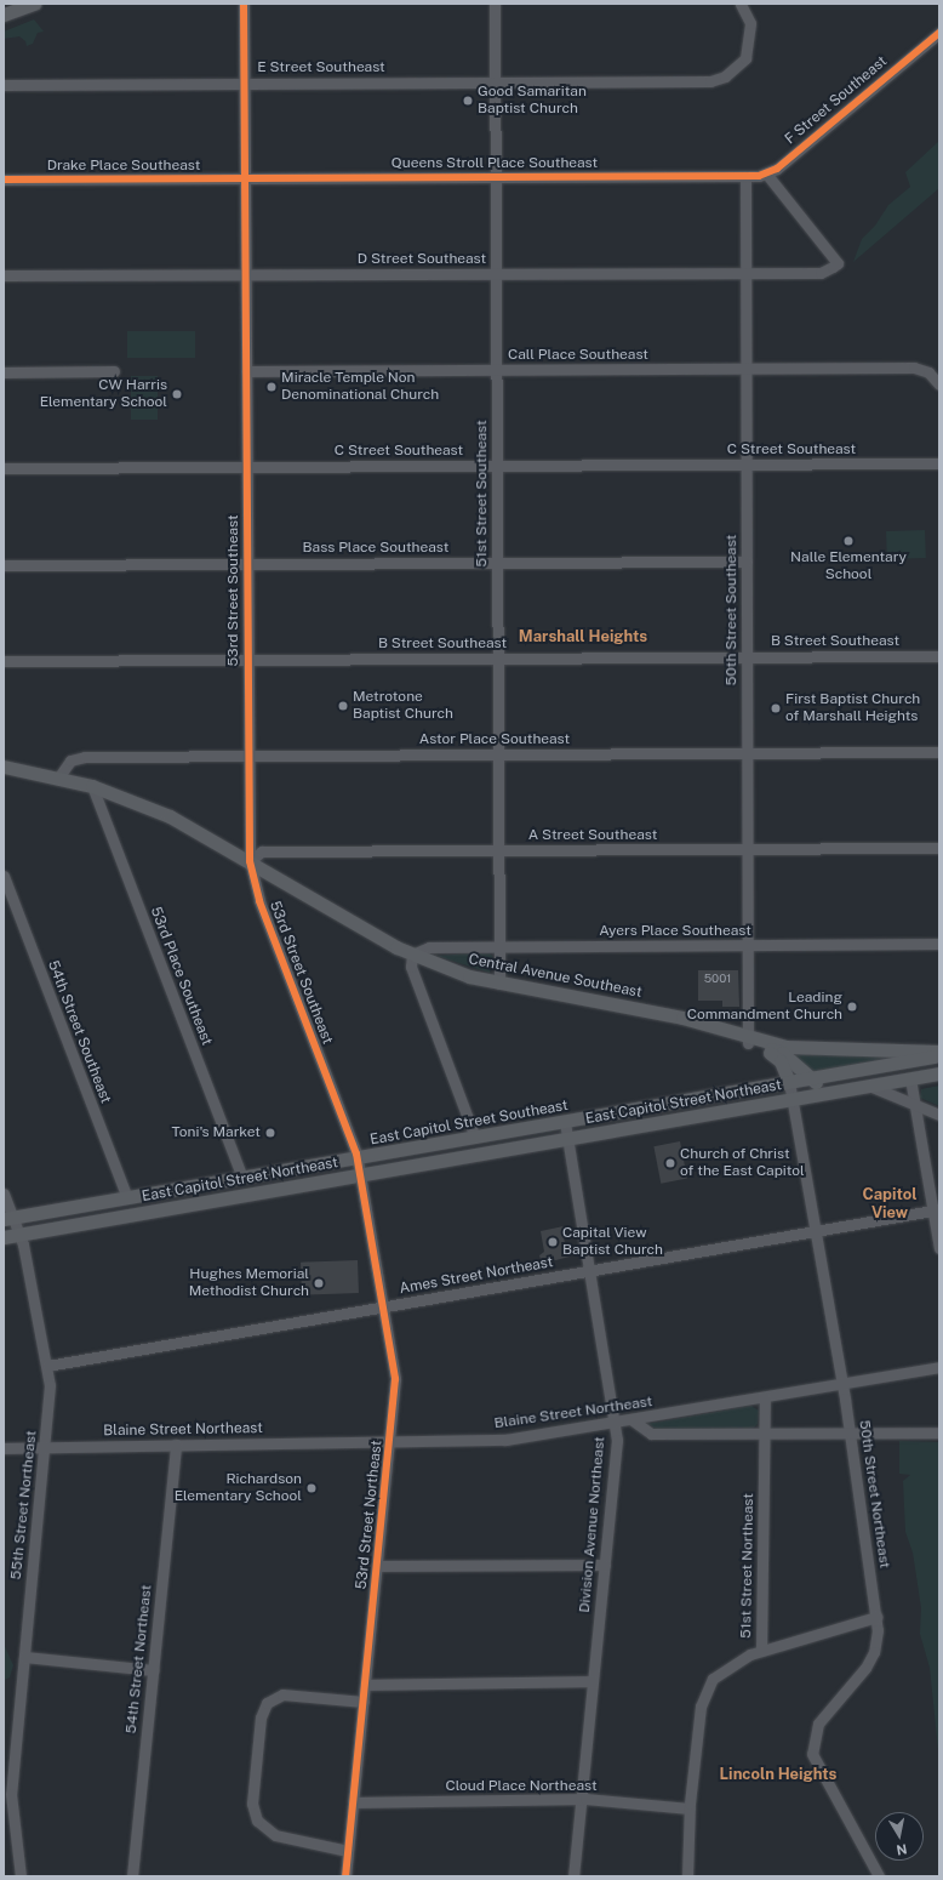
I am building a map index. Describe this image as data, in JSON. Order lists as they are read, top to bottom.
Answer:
{
  "streets": {
    "main road": ["Central Avenue Southeast", "East Capitol Street Northeast", "East Capitol Street Southeast"],
    "street": [
      "E Street Southeast",
      "F Street Southeast",
      "Queens Stroll Place Southeast",
      "Drake Place Southeast",
      "D Street Southeast",
      "Call Place Southeast",
      "C Street Southeast",
      "51st Street Southeast",
      "Bass Place Southeast",
      "53rd Street Southeast",
      "50th Street Southeast",
      "B Street Southeast",
      "Astor Place Southeast",
      "A Street Southeast",
      "Ayers Place Southeast",
      "53rd Place Southeast",
      "54th Street Southeast",
      "Ames Street Northeast",
      "Blaine Street Northeast",
      "50th Street Northeast",
      "55th Street Northeast",
      "53rd Street Northeast",
      "Division Avenue Northeast",
      "51st Street Northeast",
      "54th Street Northeast",
      "Cloud Place Northeast"
    ]
  },
  "crossings": [
    ["E Street Southeast", "51st Street Southeast"],
    ["E Street Southeast", "53rd Street Southeast"],
    ["F Street Southeast", "D Street Southeast"],
    ["Queens Stroll Place Southeast", "Drake Place Southeast"],
    ["Queens Stroll Place Southeast", "51st Street Southeast"],
    ["Queens Stroll Place Southeast", "53rd Street Southeast"],
    ["Queens Stroll Place Southeast", "50th Street Southeast"],
    ["Drake Place Southeast", "53rd Street Southeast"],
    ["D Street Southeast", "51st Street Southeast"],
    ["D Street Southeast", "53rd Street Southeast"],
    ["D Street Southeast", "50th Street Southeast"],
    ["Call Place Southeast", "51st Street Southeast"],
    ["Call Place Southeast", "53rd Street Southeast"],
    ["Call Place Southeast", "50th Street Southeast"],
    ["C Street Southeast", "51st Street Southeast"],
    ["C Street Southeast", "53rd Street Southeast"],
    ["C Street Southeast", "50th Street Southeast"],
    ["51st Street Southeast", "Bass Place Southeast"],
    ["51st Street Southeast", "B Street Southeast"],
    ["51st Street Southeast", "Astor Place Southeast"],
    ["51st Street Southeast", "A Street Southeast"],
    ["51st Street Southeast", "Ayers Place Southeast"],
    ["51st Street Southeast", "Central Avenue Southeast"],
    ["Bass Place Southeast", "53rd Street Southeast"],
    ["Bass Place Southeast", "50th Street Southeast"],
    ["53rd Street Southeast", "B Street Southeast"],
    ["53rd Street Southeast", "Astor Place Southeast"],
    ["53rd Street Southeast", "A Street Southeast"],
    ["53rd Street Southeast", "Central Avenue Southeast"],
    ["53rd Street Southeast", "East Capitol Street Southeast"],
    ["53rd Street Southeast", "53rd Street Northeast"],
    ["50th Street Southeast", "B Street Southeast"],
    ["50th Street Southeast", "Astor Place Southeast"],
    ["50th Street Southeast", "A Street Southeast"],
    ["50th Street Southeast", "Ayers Place Southeast"],
    ["50th Street Southeast", "Central Avenue Southeast"],
    ["Astor Place Southeast", "Central Avenue Southeast"],
    ["A Street Southeast", "Central Avenue Southeast"],
    ["Ayers Place Southeast", "Central Avenue Southeast"],
    ["53rd Place Southeast", "Central Avenue Southeast"],
    ["53rd Place Southeast", "East Capitol Street Southeast"],
    ["54th Street Southeast", "East Capitol Street Southeast"],
    ["East Capitol Street Northeast", "East Capitol Street Southeast"],
    ["East Capitol Street Northeast", "50th Street Northeast"],
    ["East Capitol Street Northeast", "55th Street Northeast"],
    ["East Capitol Street Northeast", "53rd Street Northeast"],
    ["East Capitol Street Northeast", "Division Avenue Northeast"],
    ["East Capitol Street Southeast", "50th Street Northeast"],
    ["East Capitol Street Southeast", "55th Street Northeast"],
    ["East Capitol Street Southeast", "53rd Street Northeast"],
    ["East Capitol Street Southeast", "Division Avenue Northeast"],
    ["Ames Street Northeast", "50th Street Northeast"],
    ["Ames Street Northeast", "55th Street Northeast"],
    ["Ames Street Northeast", "53rd Street Northeast"],
    ["Ames Street Northeast", "Division Avenue Northeast"],
    ["Blaine Street Northeast", "50th Street Northeast"],
    ["Blaine Street Northeast", "55th Street Northeast"],
    ["Blaine Street Northeast", "53rd Street Northeast"],
    ["Blaine Street Northeast", "Division Avenue Northeast"],
    ["Blaine Street Northeast", "51st Street Northeast"],
    ["Blaine Street Northeast", "54th Street Northeast"],
    ["53rd Street Northeast", "Cloud Place Northeast"],
    ["Division Avenue Northeast", "Cloud Place Northeast"],
    ["51st Street Northeast", "Cloud Place Northeast"]
  ],
  "districts": ["Marshall Heights", "Capitol View", "Lincoln Heights"],
  "places": [
    "Good Samaritan Baptist Church",
    "Miracle Temple Non Denominational Church",
    "CW Harris Elementary School",
    "Nalle Elementary School",
    "Metrotone Baptist Church",
    "First Baptist Church of Marshall Heights",
    "Leading Commandment Church",
    "Toni's Market",
    "Church of Christ of the East Capitol",
    "Capital View Baptist Church",
    "Hughes Memorial Methodist Church",
    "Richardson Elementary School"
  ],
  "house_numbers": ["5001"],
  "north": "bottom"
}
